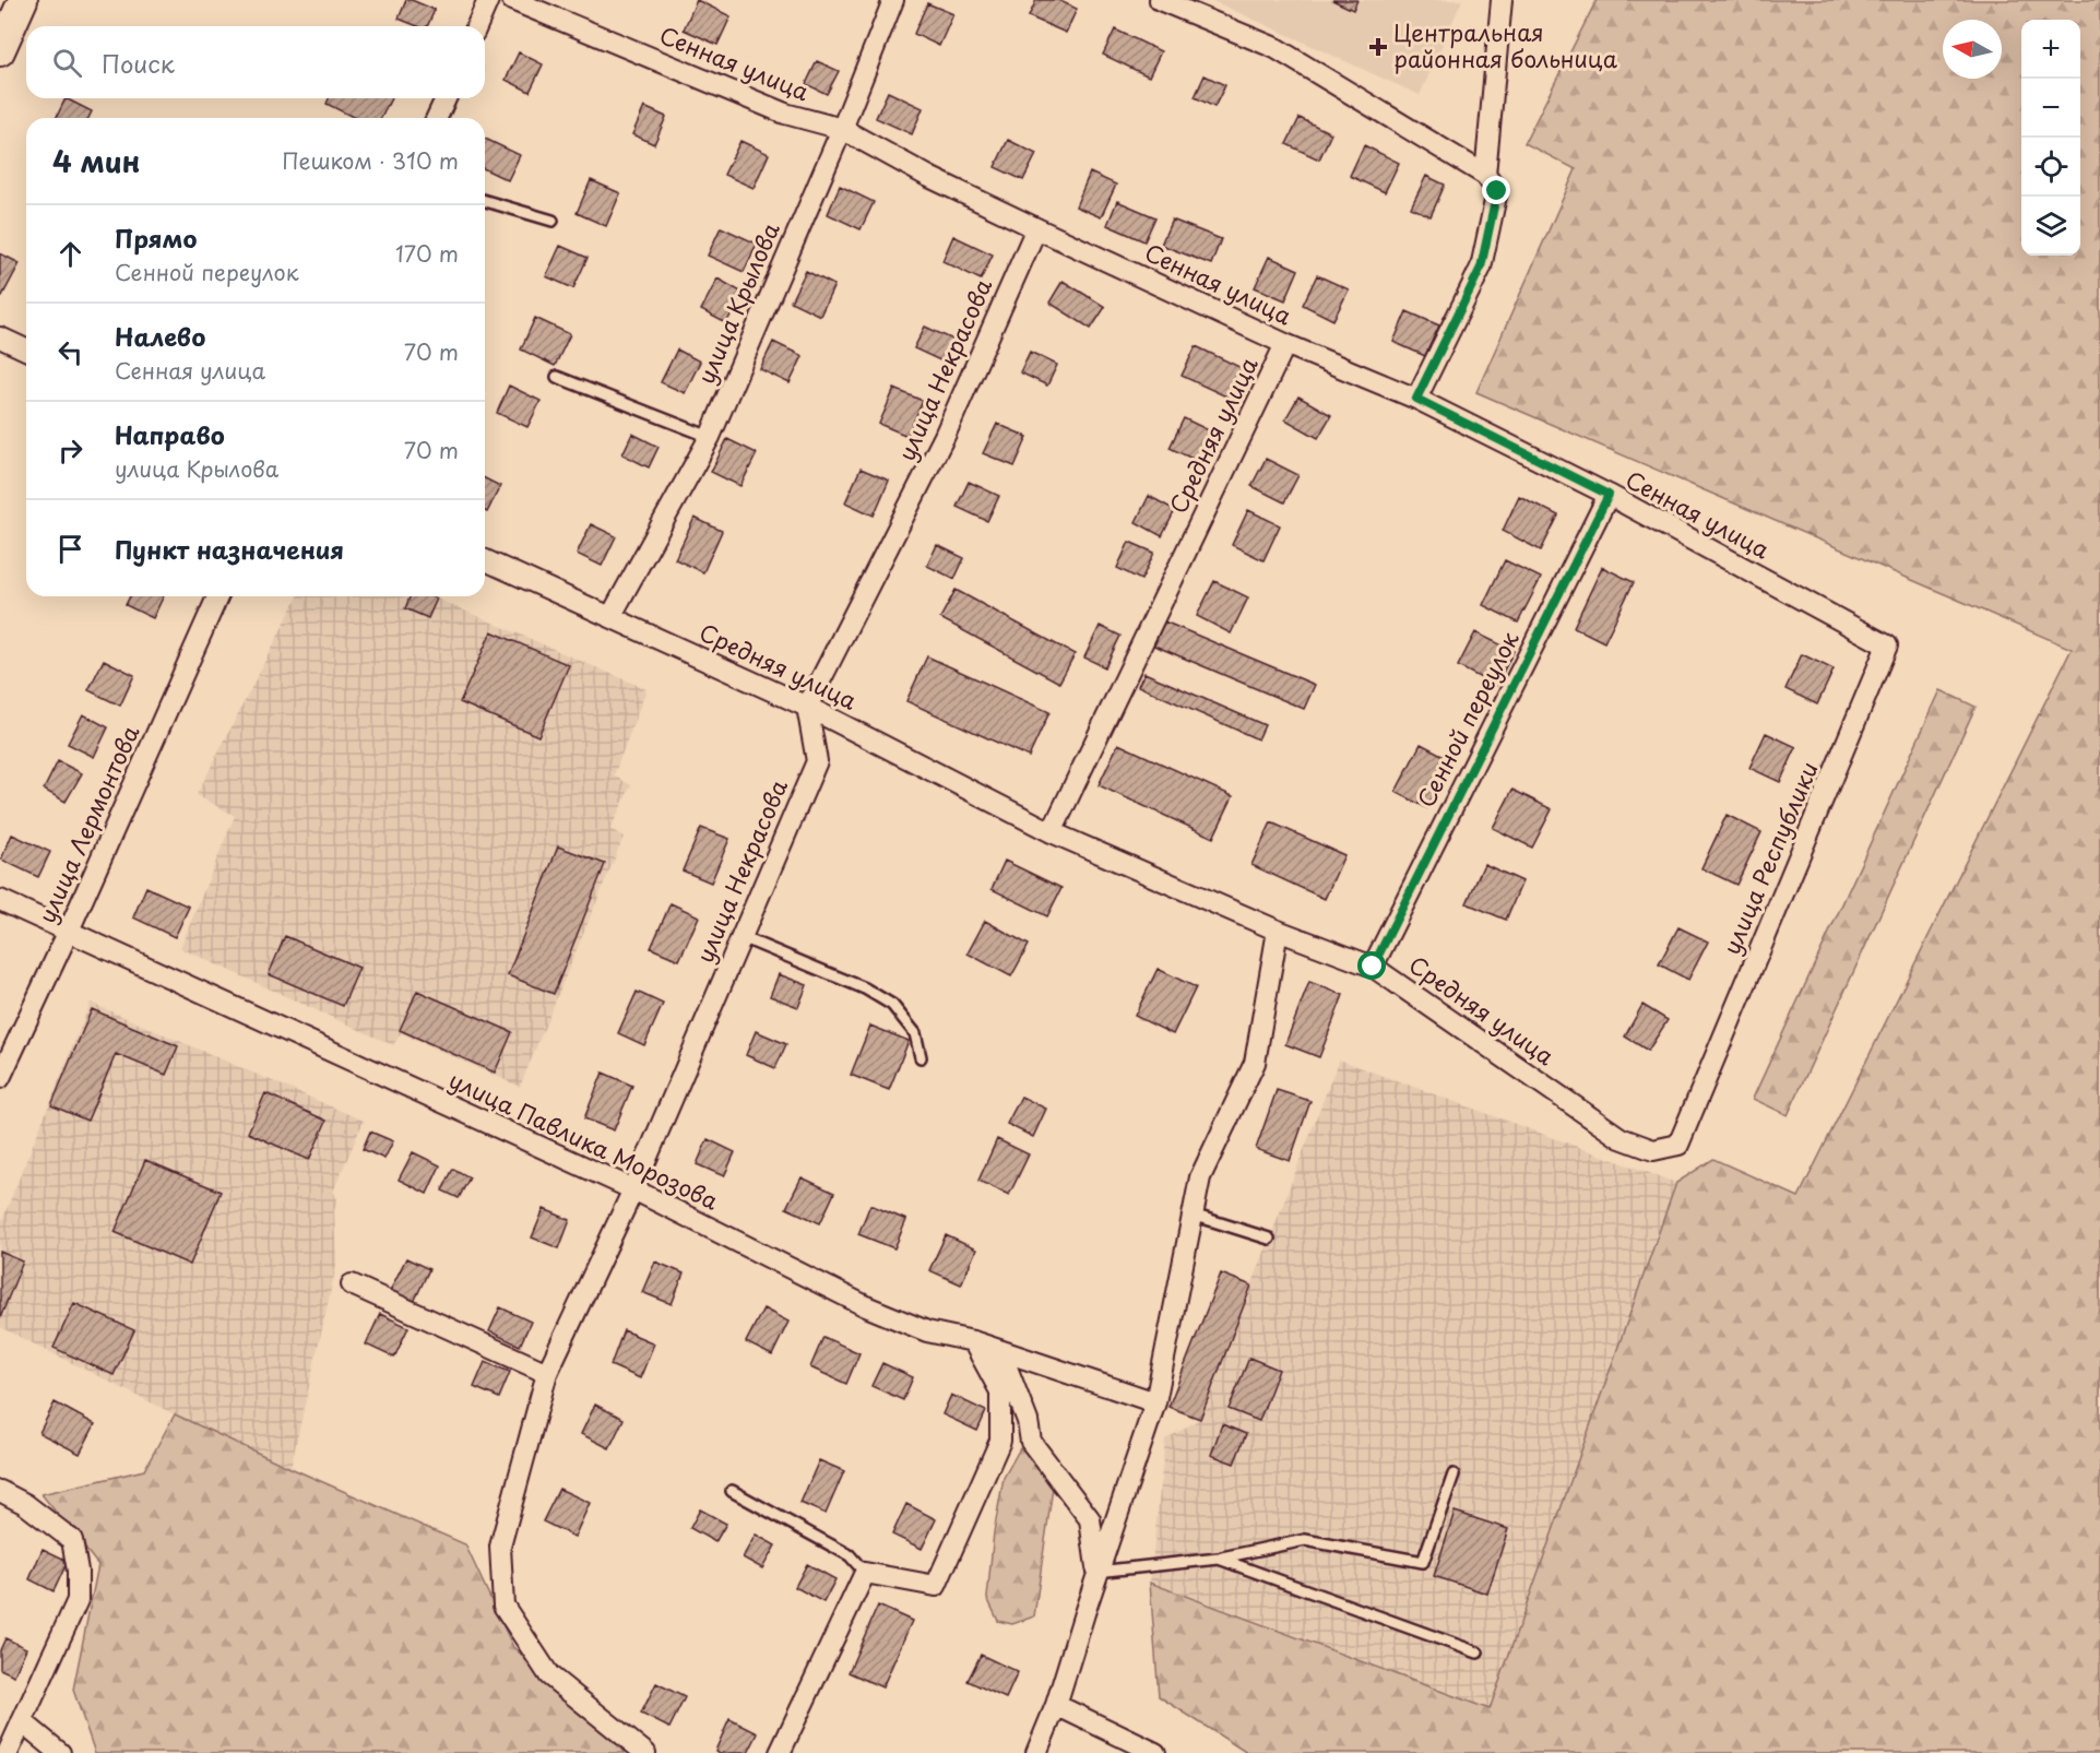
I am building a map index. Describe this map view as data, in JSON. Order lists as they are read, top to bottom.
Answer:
{
  "streets": {
    "street": [
      "Сенная улица",
      "улица Крылова",
      "улица Некрасова",
      "Средняя улица",
      "Сенной переулок",
      "улица Лермонтова",
      "улица Республики",
      "улица Павлика Морозова"
    ]
  },
  "crossings": [
    ["Сенная улица", "улица Крылова"],
    ["Сенная улица", "улица Некрасова"],
    ["Сенная улица", "Средняя улица"],
    ["Сенная улица", "Сенной переулок"],
    ["Сенная улица", "улица Республики"],
    ["улица Крылова", "Средняя улица"],
    ["улица Некрасова", "Средняя улица"],
    ["улица Некрасова", "улица Павлика Морозова"],
    ["Средняя улица", "Сенной переулок"],
    ["Средняя улица", "улица Республики"],
    ["улица Лермонтова", "улица Павлика Морозова"]
  ],
  "places": {
    "health": ["Центральная районная больница"]
  },
  "north": "left",
  "page": {
    "map_buttons": ["+", "−"],
    "search": "Поиск",
    "heading": ["4 мин", "Пешком · 310 m"],
    "list": [
      ["Прямо", "Сенной переулок", "170 m"],
      ["Налево", "Сенная улица", "70 m"],
      ["Направо", "улица Крылова", "70 m"],
      "Пункт назначения"
    ]
  }
}
